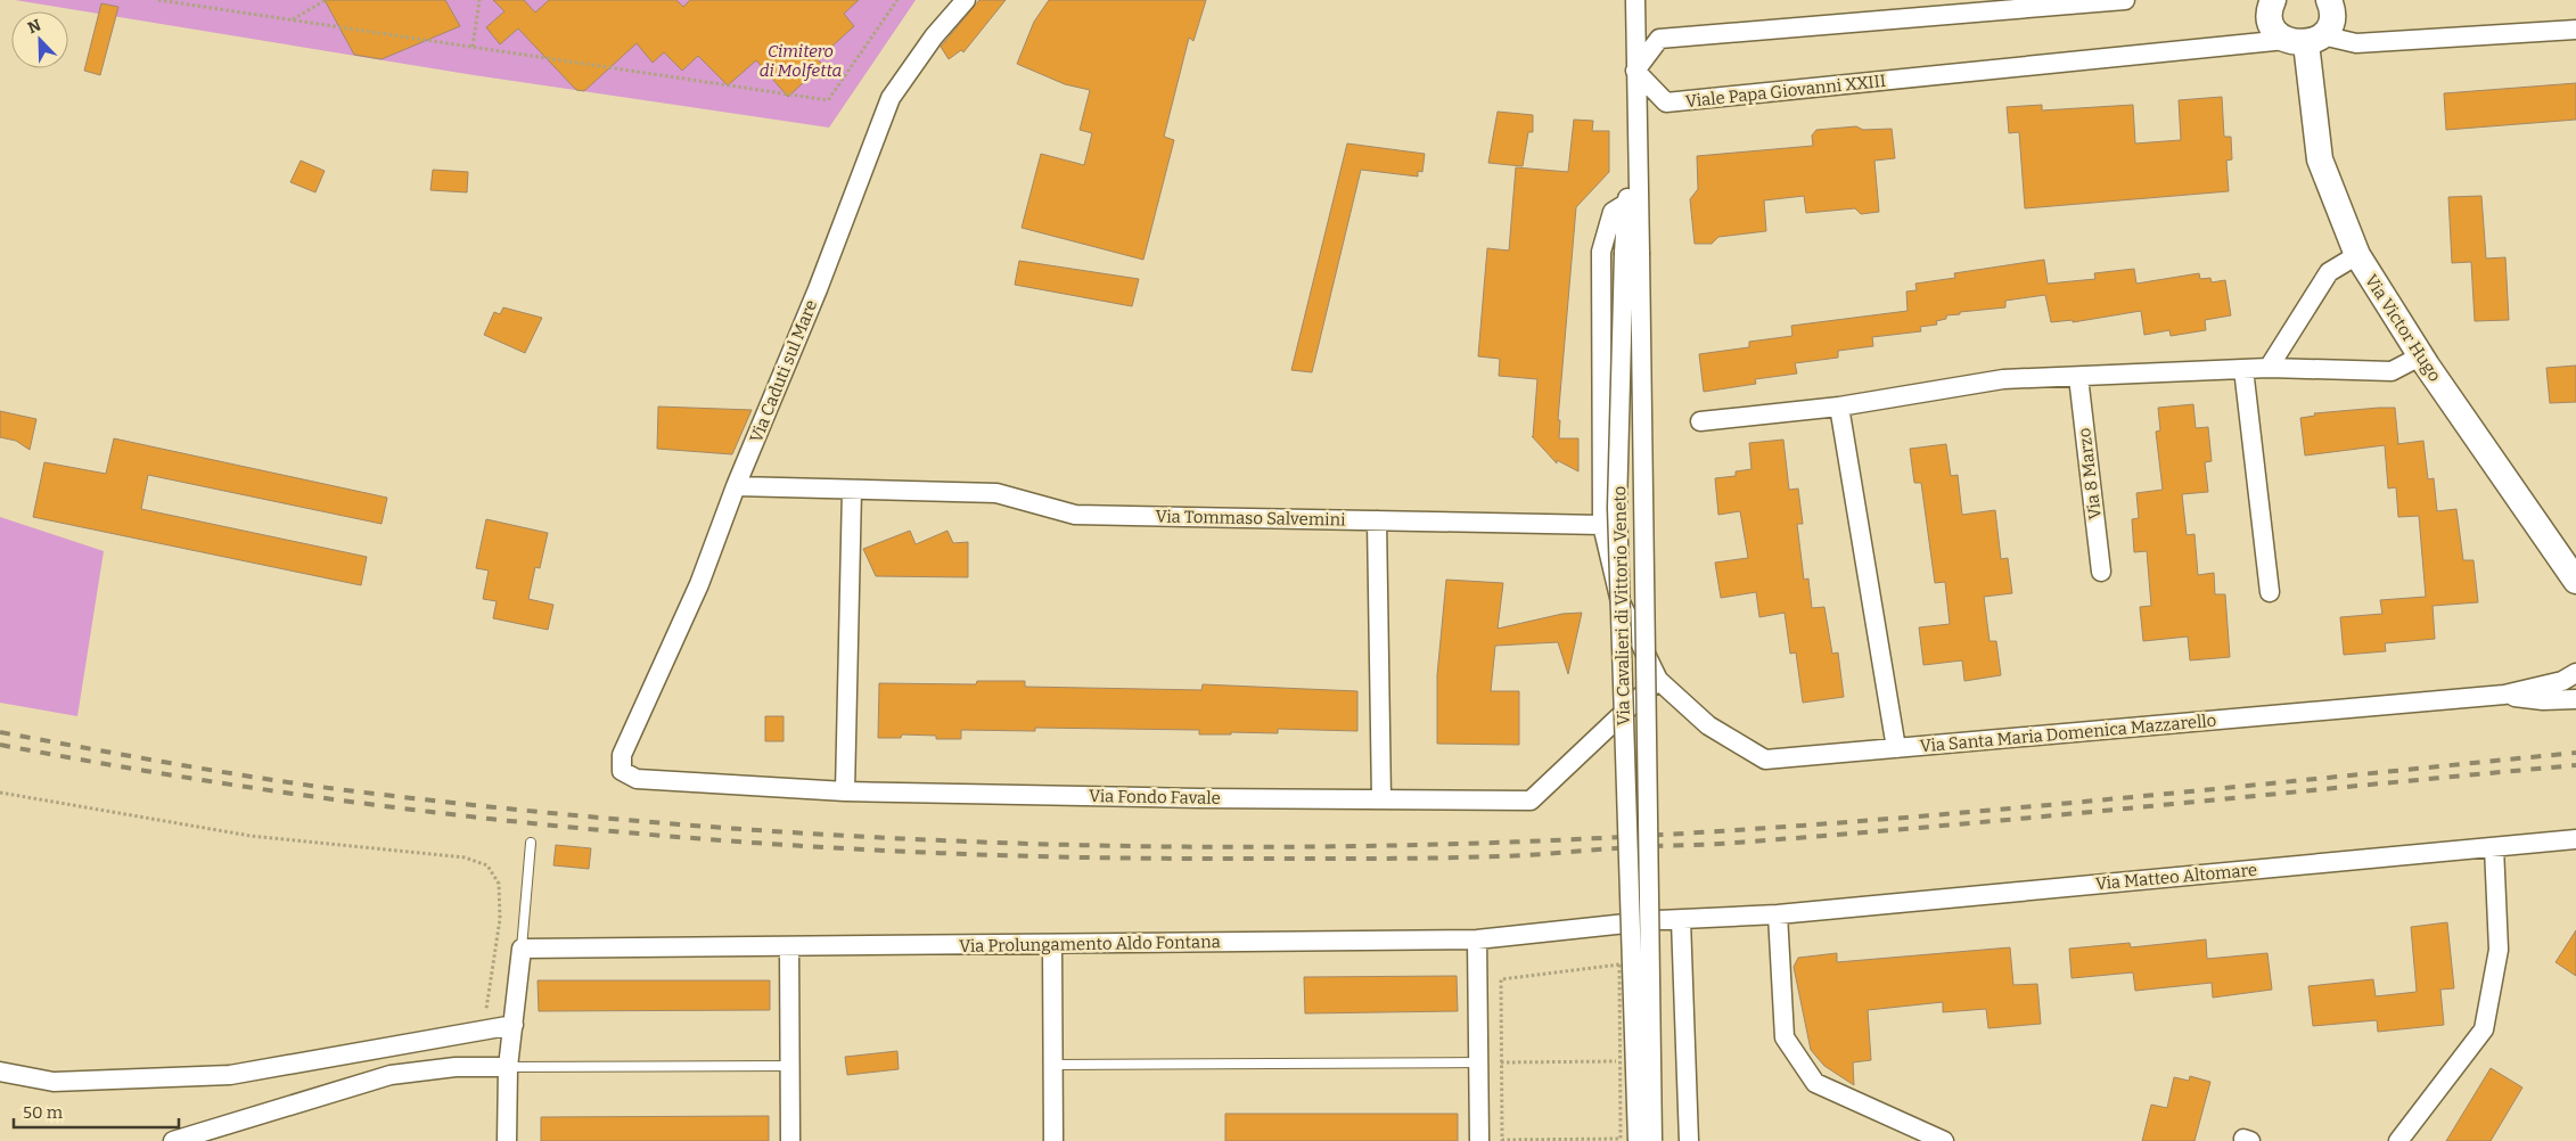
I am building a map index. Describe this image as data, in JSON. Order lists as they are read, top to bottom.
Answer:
{
  "streets": {
    "main road": ["Via Victor Hugo"],
    "street": [
      "Viale Papa Giovanni XXIII",
      "Via Caduti sul Mare",
      "Via 8 Marzo",
      "Via Tommaso Salvemini",
      "Via Cavalieri di Vittorio Veneto",
      "Via Santa Maria Domenica Mazzarello",
      "Via Fondo Favale",
      "Via Matteo Altomare",
      "Via Prolungamento Aldo Fontana"
    ]
  },
  "crossings": [
    ["Viale Papa Giovanni XXIII", "Via Victor Hugo"],
    ["Viale Papa Giovanni XXIII", "Via Cavalieri di Vittorio Veneto"],
    ["Via Caduti sul Mare", "Via Tommaso Salvemini"],
    ["Via Caduti sul Mare", "Via Fondo Favale"],
    ["Via Santa Maria Domenica Mazzarello", "Via Fondo Favale"],
    ["Via Matteo Altomare", "Via Prolungamento Aldo Fontana"]
  ],
  "parks": ["Cimitero di Molfetta"],
  "scale_bar": "50 m",
  "north": "top left"
}
